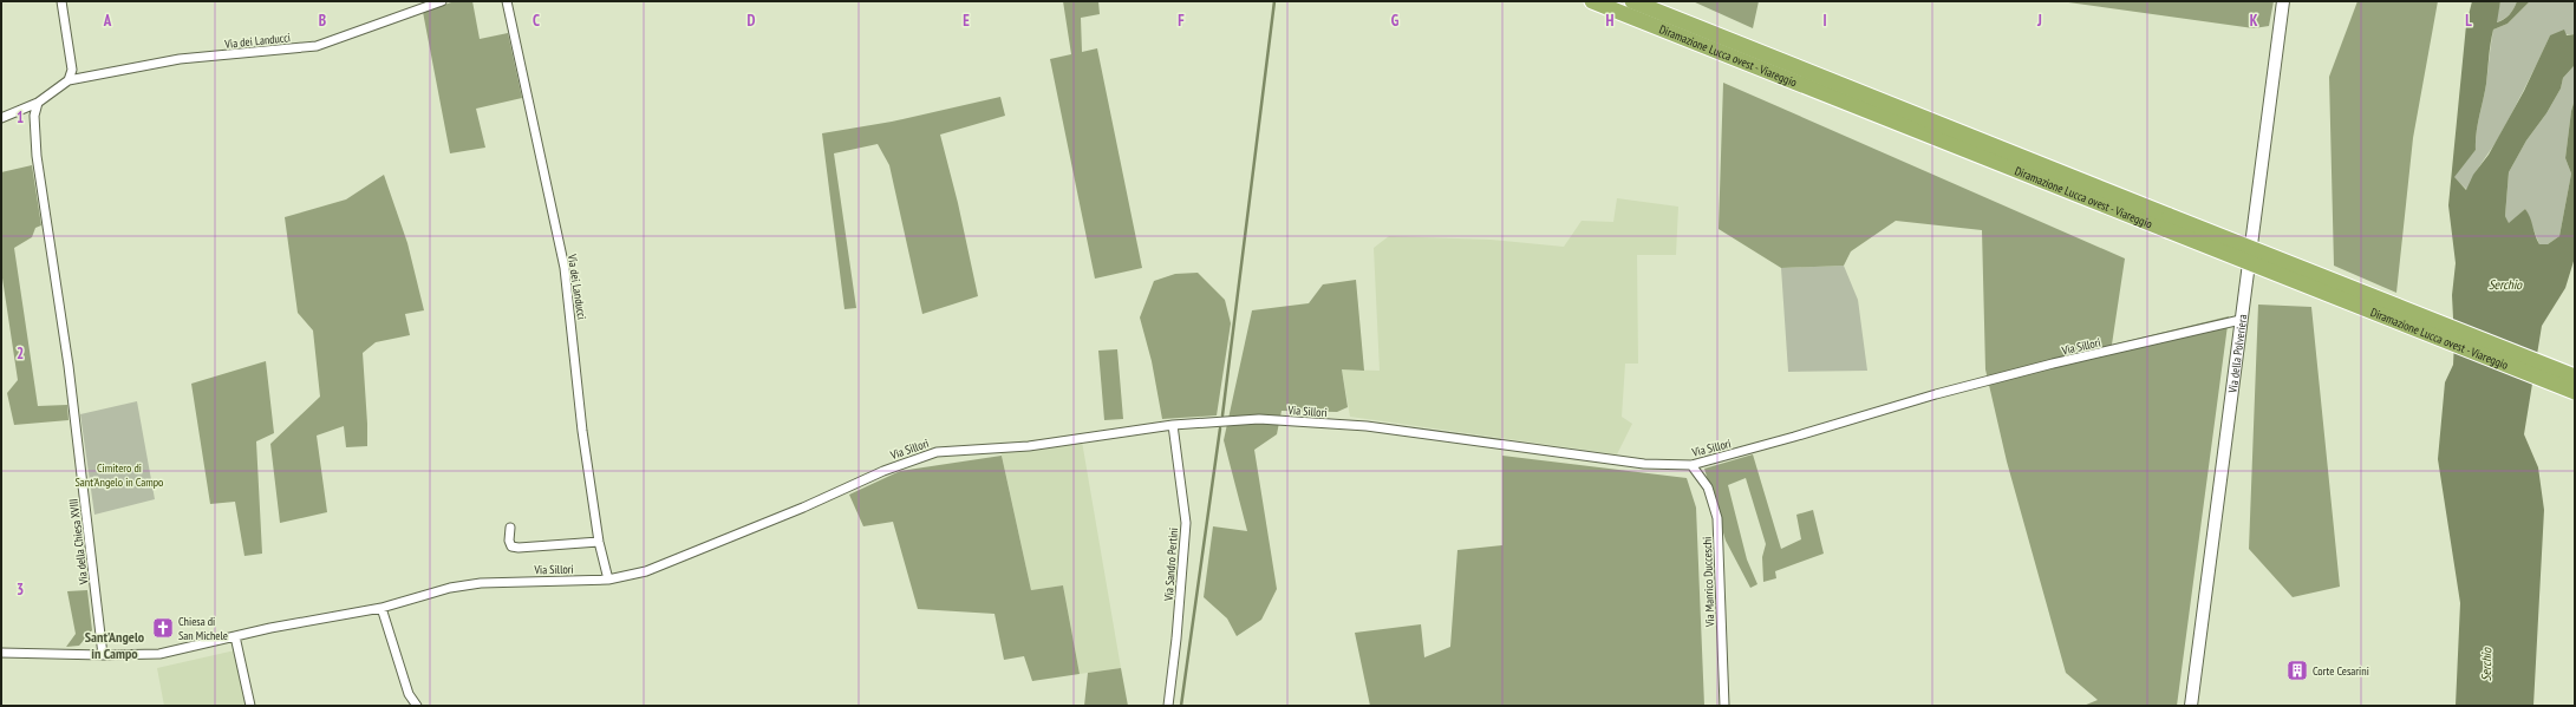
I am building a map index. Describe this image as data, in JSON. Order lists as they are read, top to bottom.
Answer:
{
  "streets": {
    "highway": ["Diramazione Lucca ovest - Viareggio"],
    "street": [
      "Via dei Landucci",
      "Via Sillori",
      "Via della Polveriera",
      "Via della Chiesa XVIII",
      "Via Sandro Pertini",
      "Via Manrico Ducceschi"
    ]
  },
  "crossings": [
    ["Via dei Landucci", "Via Sillori"],
    ["Via Sillori", "Via della Polveriera"],
    ["Via Sillori", "Via Sandro Pertini"],
    ["Via Sillori", "Via Manrico Ducceschi"]
  ],
  "districts": ["Sant'Angelo in Campo"],
  "water": ["Serchio"],
  "parks": ["Cimitero di Sant'Angelo in Campo"],
  "places": {
    "church": ["Chiesa di San Michele"],
    "building": ["Corte Cesarini"]
  },
  "grid": {
    "columns": [
      "A",
      "B",
      "C",
      "D",
      "E",
      "F",
      "G",
      "H",
      "I",
      "J",
      "K",
      "L"
    ],
    "rows": ["1", "2", "3"]
  }
}
